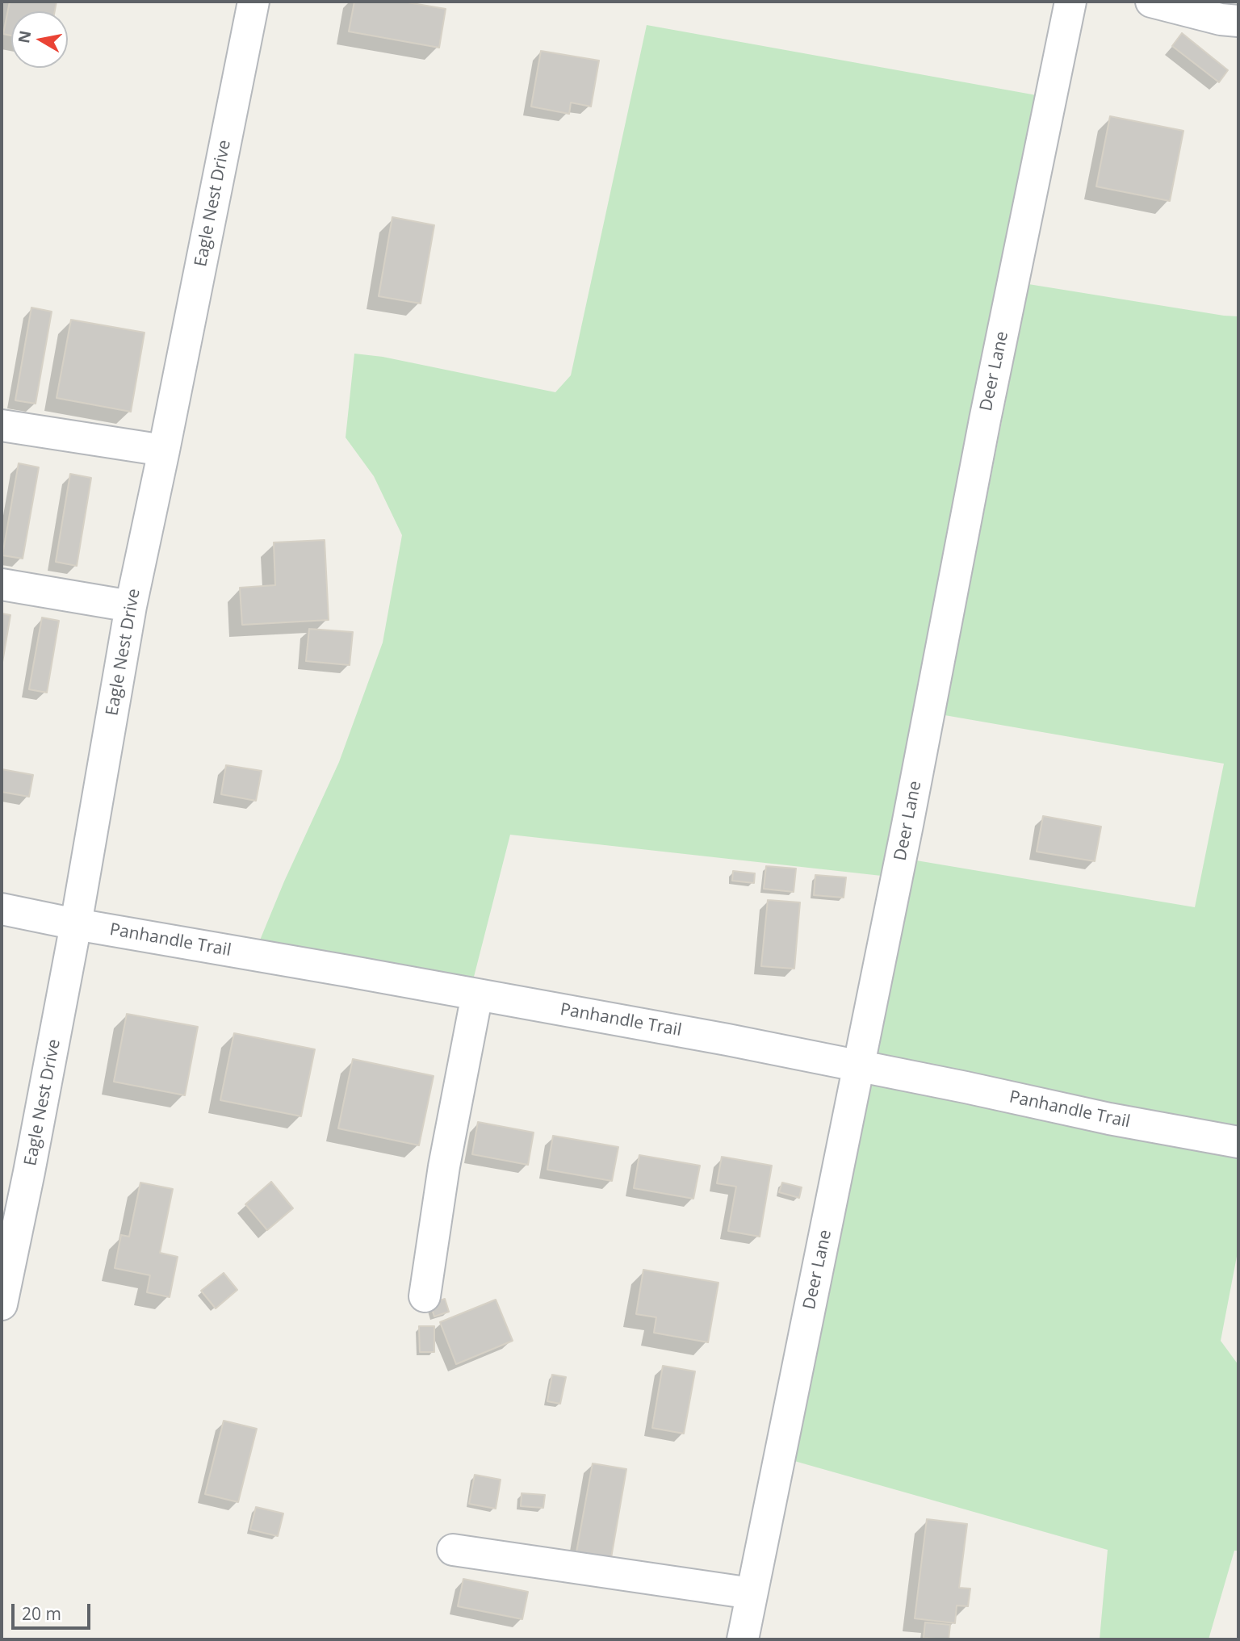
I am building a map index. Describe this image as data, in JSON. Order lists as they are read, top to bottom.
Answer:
{
  "streets": {
    "street": ["Eagle Nest Drive", "Deer Lane", "Panhandle Trail"]
  },
  "crossings": [
    ["Eagle Nest Drive", "Panhandle Trail"],
    ["Deer Lane", "Panhandle Trail"]
  ],
  "scale_bar": "20 m",
  "north": "left"
}
